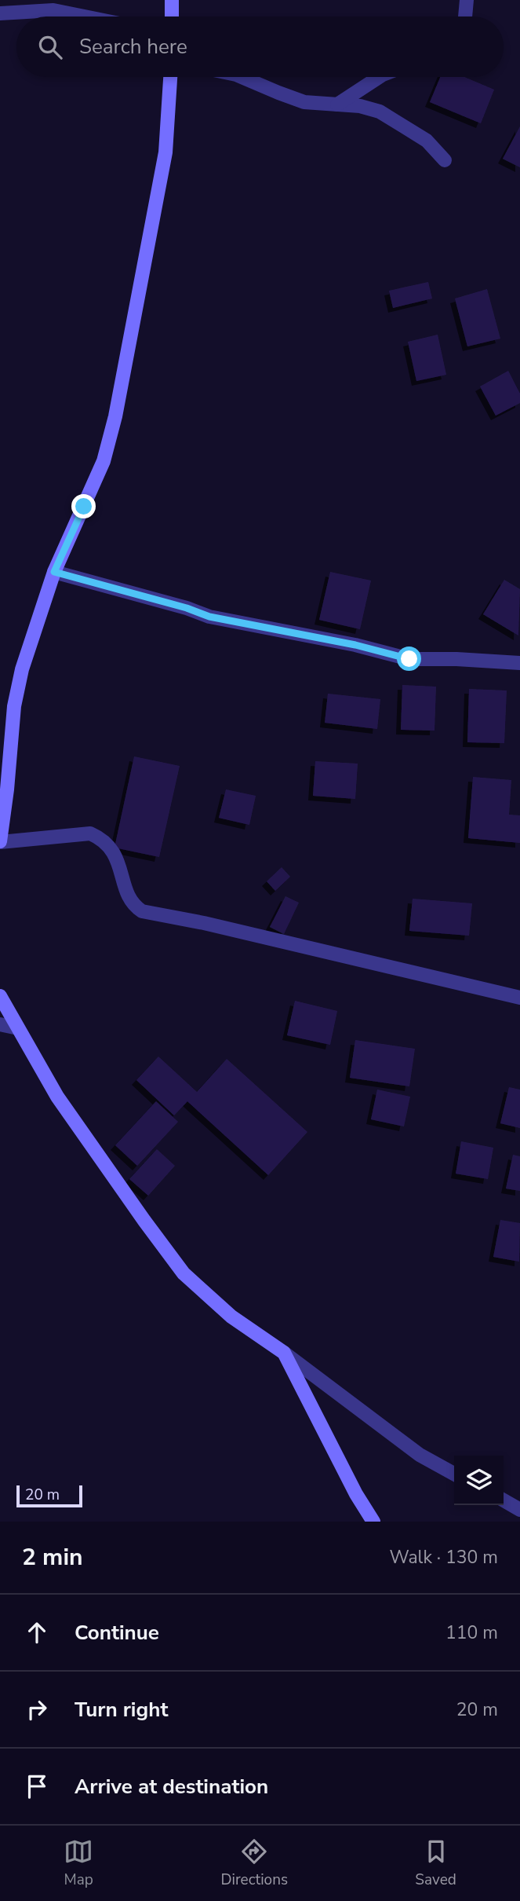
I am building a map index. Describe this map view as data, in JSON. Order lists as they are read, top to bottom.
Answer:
{
  "scale_bar": "20 m",
  "page": {
    "search": "Search here",
    "scale": "20 m",
    "heading": ["2 min", "Walk · 130 m"],
    "list": [
      ["Continue", "110 m"],
      ["Turn right", "20 m"],
      "Arrive at destination"
    ],
    "nav": ["Map", "Directions", "Saved"]
  }
}
